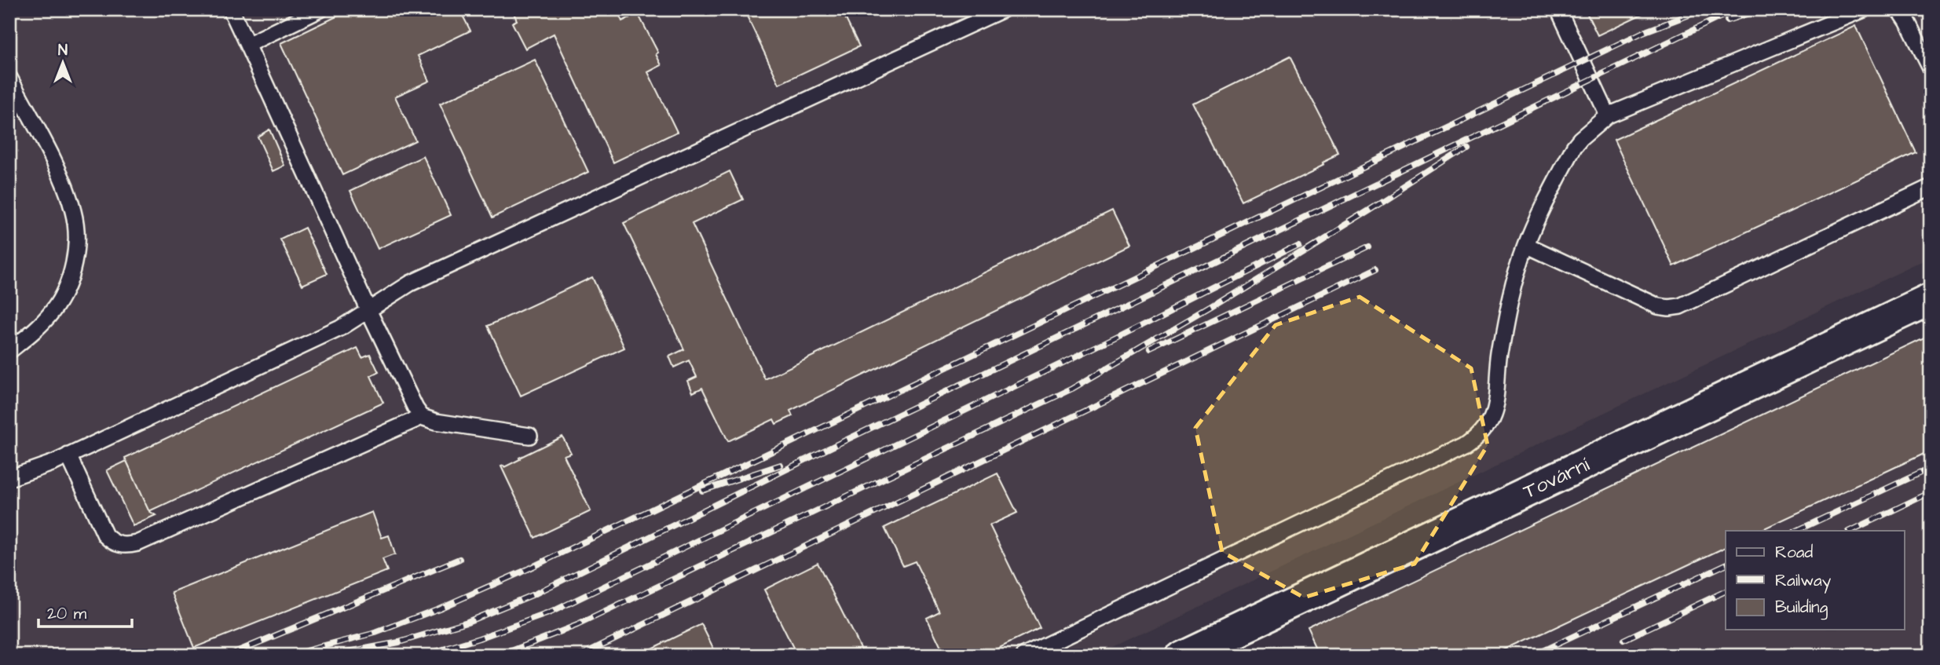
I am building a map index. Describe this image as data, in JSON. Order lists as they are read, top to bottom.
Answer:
{
  "streets": {
    "street": ["Tovární"]
  },
  "legend": ["Road", "Railway", "Building"],
  "scale_bar": "20 m",
  "north": "top"
}
